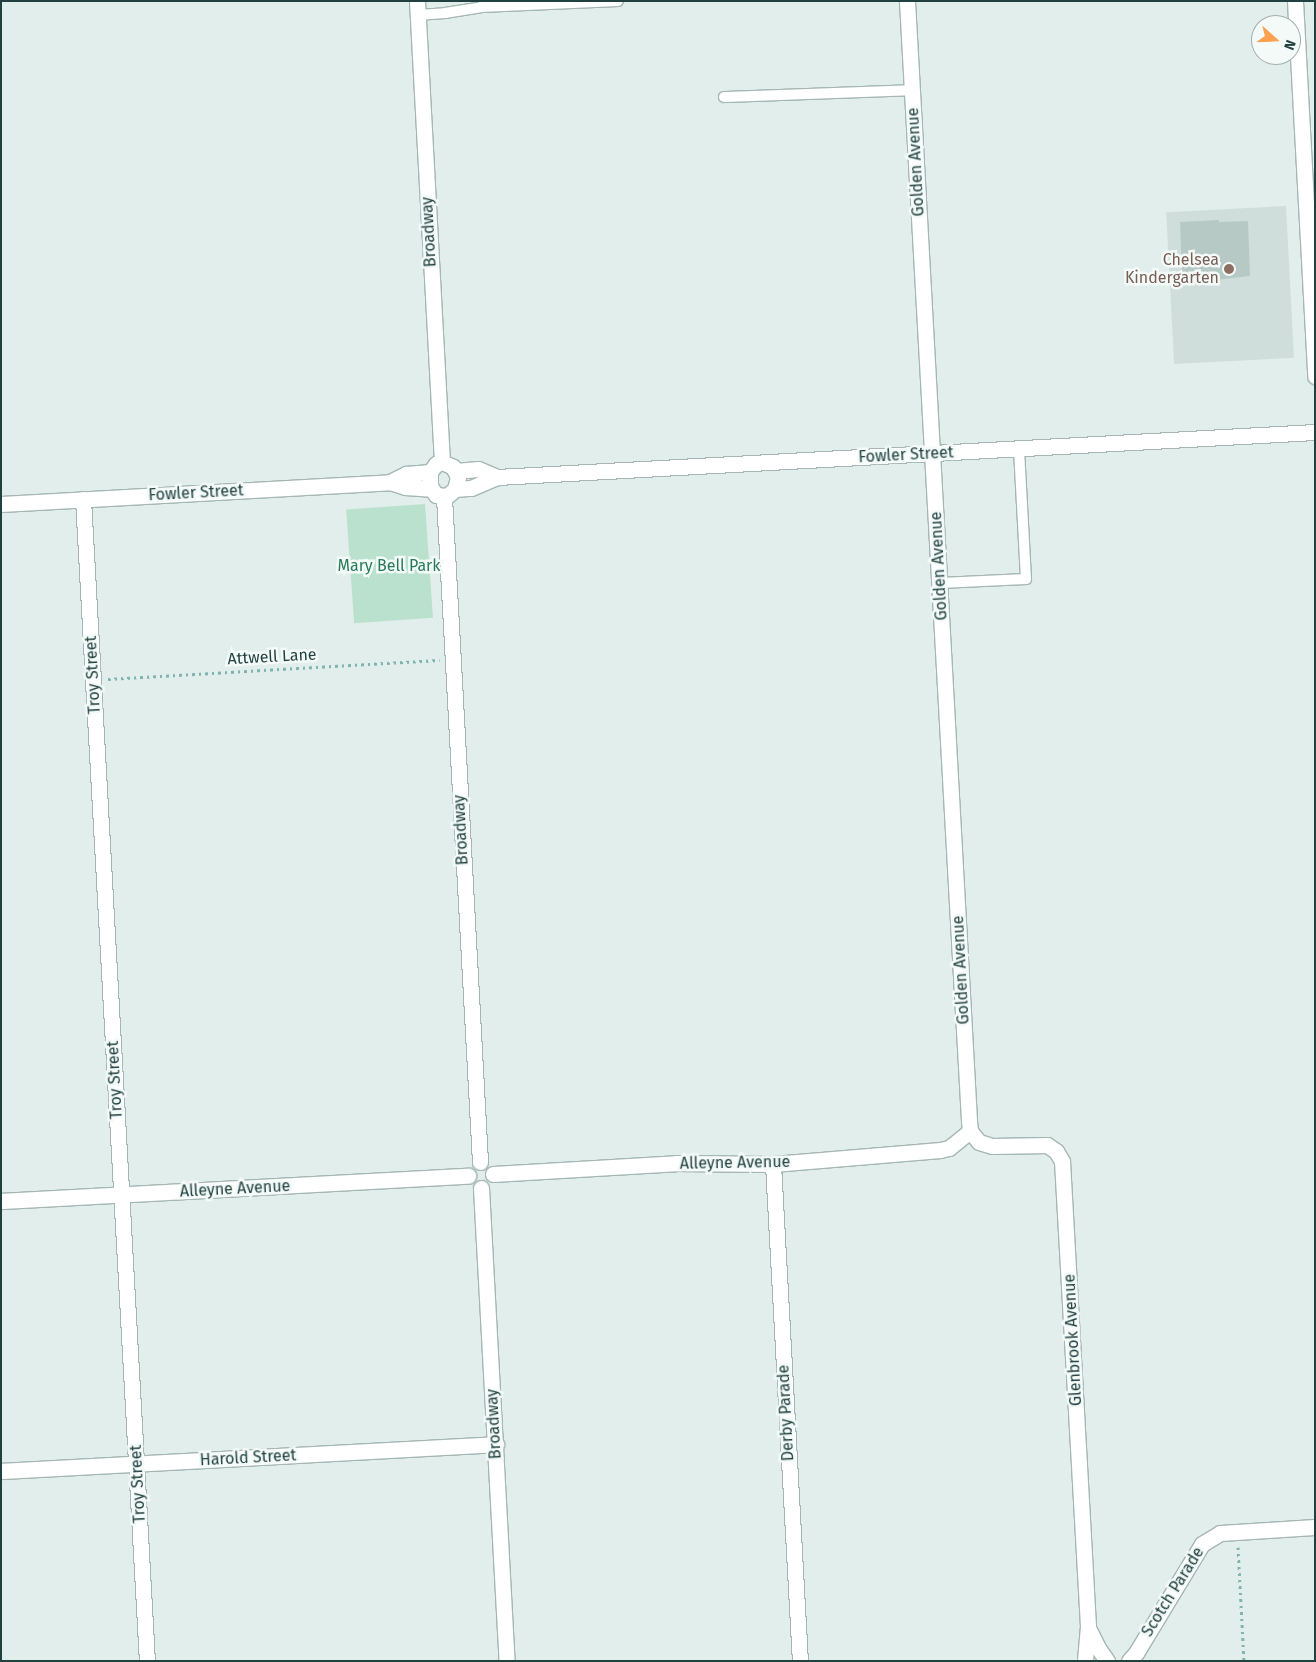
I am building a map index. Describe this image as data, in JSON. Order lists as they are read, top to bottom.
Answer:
{
  "streets": {
    "street": [
      "Golden Avenue",
      "Broadway",
      "Fowler Street",
      "Troy Street",
      "Alleyne Avenue",
      "Glenbrook Avenue",
      "Derby Parade",
      "Harold Street",
      "Scotch Parade"
    ],
    "path": ["Attwell Lane"]
  },
  "crossings": [
    ["Golden Avenue", "Fowler Street"],
    ["Golden Avenue", "Alleyne Avenue"],
    ["Golden Avenue", "Glenbrook Avenue"],
    ["Broadway", "Fowler Street"],
    ["Broadway", "Attwell Lane"],
    ["Broadway", "Alleyne Avenue"],
    ["Broadway", "Harold Street"],
    ["Fowler Street", "Troy Street"],
    ["Attwell Lane", "Troy Street"],
    ["Troy Street", "Alleyne Avenue"],
    ["Troy Street", "Harold Street"],
    ["Alleyne Avenue", "Glenbrook Avenue"],
    ["Alleyne Avenue", "Derby Parade"]
  ],
  "parks": ["Mary Bell Park"],
  "places": ["Chelsea Kindergarten"],
  "north": "right"
}
